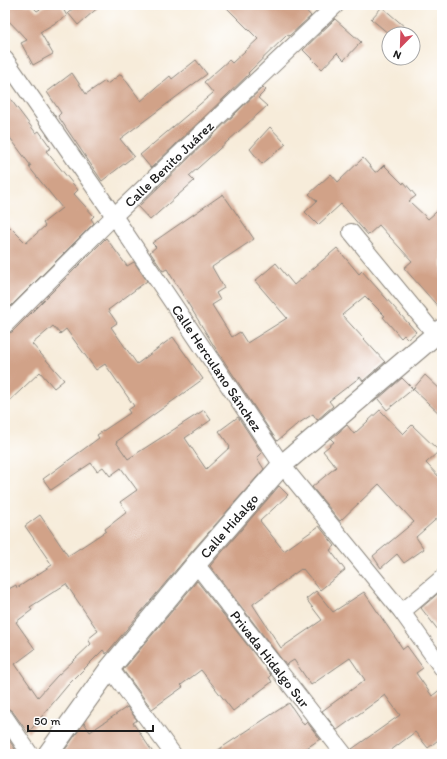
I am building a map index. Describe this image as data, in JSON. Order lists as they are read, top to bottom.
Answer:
{
  "streets": {
    "street": [
      "Calle Benito Juárez",
      "Calle Herculano Sánchez",
      "Calle Hidalgo",
      "Privada Hidalgo Sur"
    ]
  },
  "crossings": [
    ["Calle Benito Juárez", "Calle Herculano Sánchez"],
    ["Calle Herculano Sánchez", "Calle Hidalgo"],
    ["Calle Hidalgo", "Privada Hidalgo Sur"]
  ],
  "scale_bar": "50 m",
  "north": "bottom left"
}
